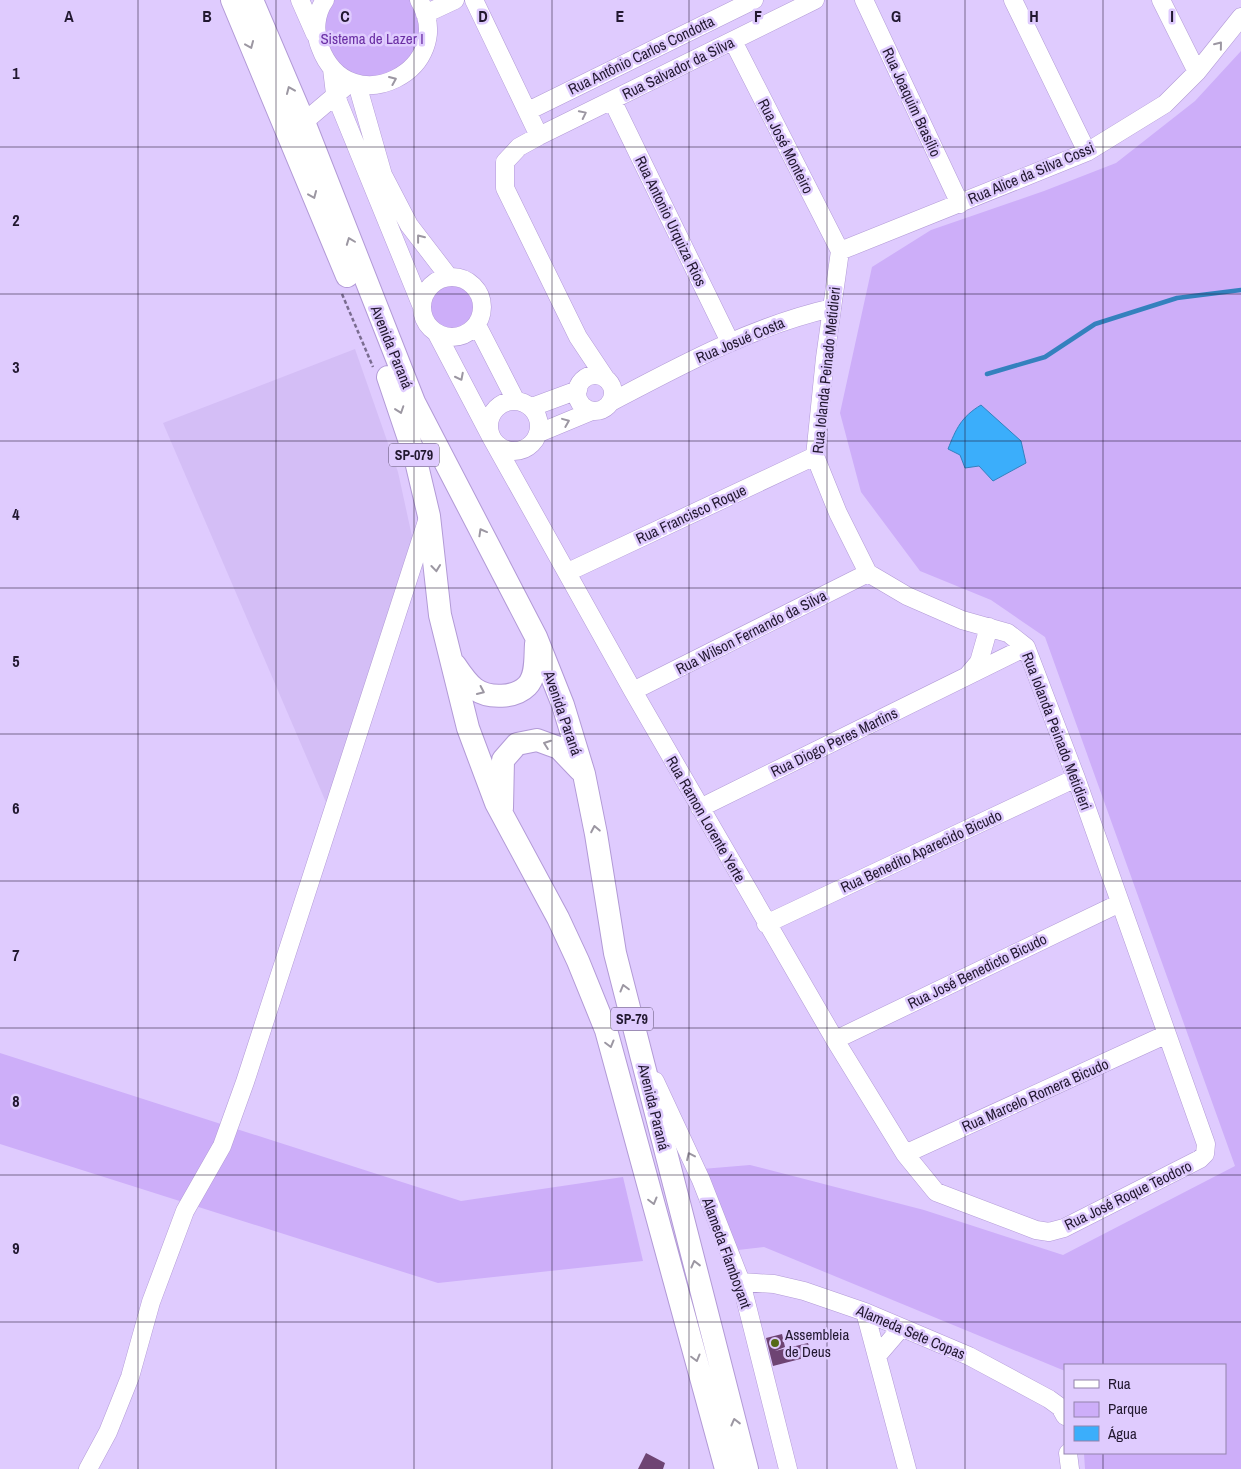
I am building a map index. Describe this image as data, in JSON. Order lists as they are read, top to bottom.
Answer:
{
  "streets": {
    "main road": ["Avenida Paraná", "SP-079", "SP-79"],
    "street": [
      "Rua Antônio Carlos Condotta",
      "Rua Salvador da Silva",
      "Rua Joaquim Brasílio",
      "Rua José Monteiro",
      "Rua Alice da Silva Cossi",
      "Rua Antonio Urquiza Rios",
      "Rua Josué Costa",
      "Rua Iolanda Peinado Metidieri",
      "Rua Francisco Roque",
      "Rua Wilson Fernando da Silva",
      "Rua Diogo Peres Martins",
      "Rua Ramon Lorente Yerte",
      "Rua Benedito Aparecido Bicudo",
      "Rua José Benedicto Bicudo",
      "Rua Marcelo Romera Bicudo",
      "Rua José Roque Teodoro",
      "Alameda Flamboyant",
      "Alameda Sete Copas"
    ]
  },
  "crossings": [
    ["Rua Salvador da Silva", "Rua José Monteiro"],
    ["Rua Salvador da Silva", "Rua Antonio Urquiza Rios"],
    ["Rua Joaquim Brasílio", "Rua Alice da Silva Cossi"],
    ["Rua José Monteiro", "Rua Alice da Silva Cossi"],
    ["Rua José Monteiro", "Rua Iolanda Peinado Metidieri"],
    ["Rua Alice da Silva Cossi", "Rua Iolanda Peinado Metidieri"],
    ["Rua Antonio Urquiza Rios", "Rua Josué Costa"],
    ["Rua Josué Costa", "Rua Iolanda Peinado Metidieri"],
    ["Avenida Paraná", "Alameda Flamboyant"],
    ["Rua Iolanda Peinado Metidieri", "Rua Francisco Roque"],
    ["Rua Iolanda Peinado Metidieri", "Rua Wilson Fernando da Silva"],
    ["Rua Iolanda Peinado Metidieri", "Rua Diogo Peres Martins"],
    ["Rua Iolanda Peinado Metidieri", "Rua Benedito Aparecido Bicudo"],
    ["Rua Iolanda Peinado Metidieri", "Rua José Benedicto Bicudo"],
    ["Rua Iolanda Peinado Metidieri", "Rua Marcelo Romera Bicudo"],
    ["Rua Iolanda Peinado Metidieri", "Rua José Roque Teodoro"],
    ["Rua Francisco Roque", "Rua Ramon Lorente Yerte"],
    ["Rua Wilson Fernando da Silva", "Rua Ramon Lorente Yerte"],
    ["Rua Diogo Peres Martins", "Rua Ramon Lorente Yerte"],
    ["Rua Ramon Lorente Yerte", "Rua Benedito Aparecido Bicudo"],
    ["Rua Ramon Lorente Yerte", "Rua José Benedicto Bicudo"],
    ["Rua Ramon Lorente Yerte", "Rua Marcelo Romera Bicudo"],
    ["Rua Ramon Lorente Yerte", "Rua José Roque Teodoro"],
    ["Alameda Flamboyant", "Alameda Sete Copas"]
  ],
  "one_way": ["Alameda Flamboyant"],
  "parks": ["Sistema de Lazer I"],
  "places": ["Assembleia de Deus"],
  "legend": ["Rua", "Parque", "Água"],
  "grid": {
    "columns": [
      "A",
      "B",
      "C",
      "D",
      "E",
      "F",
      "G",
      "H",
      "I"
    ],
    "rows": [
      "1",
      "2",
      "3",
      "4",
      "5",
      "6",
      "7",
      "8",
      "9"
    ]
  }
}
